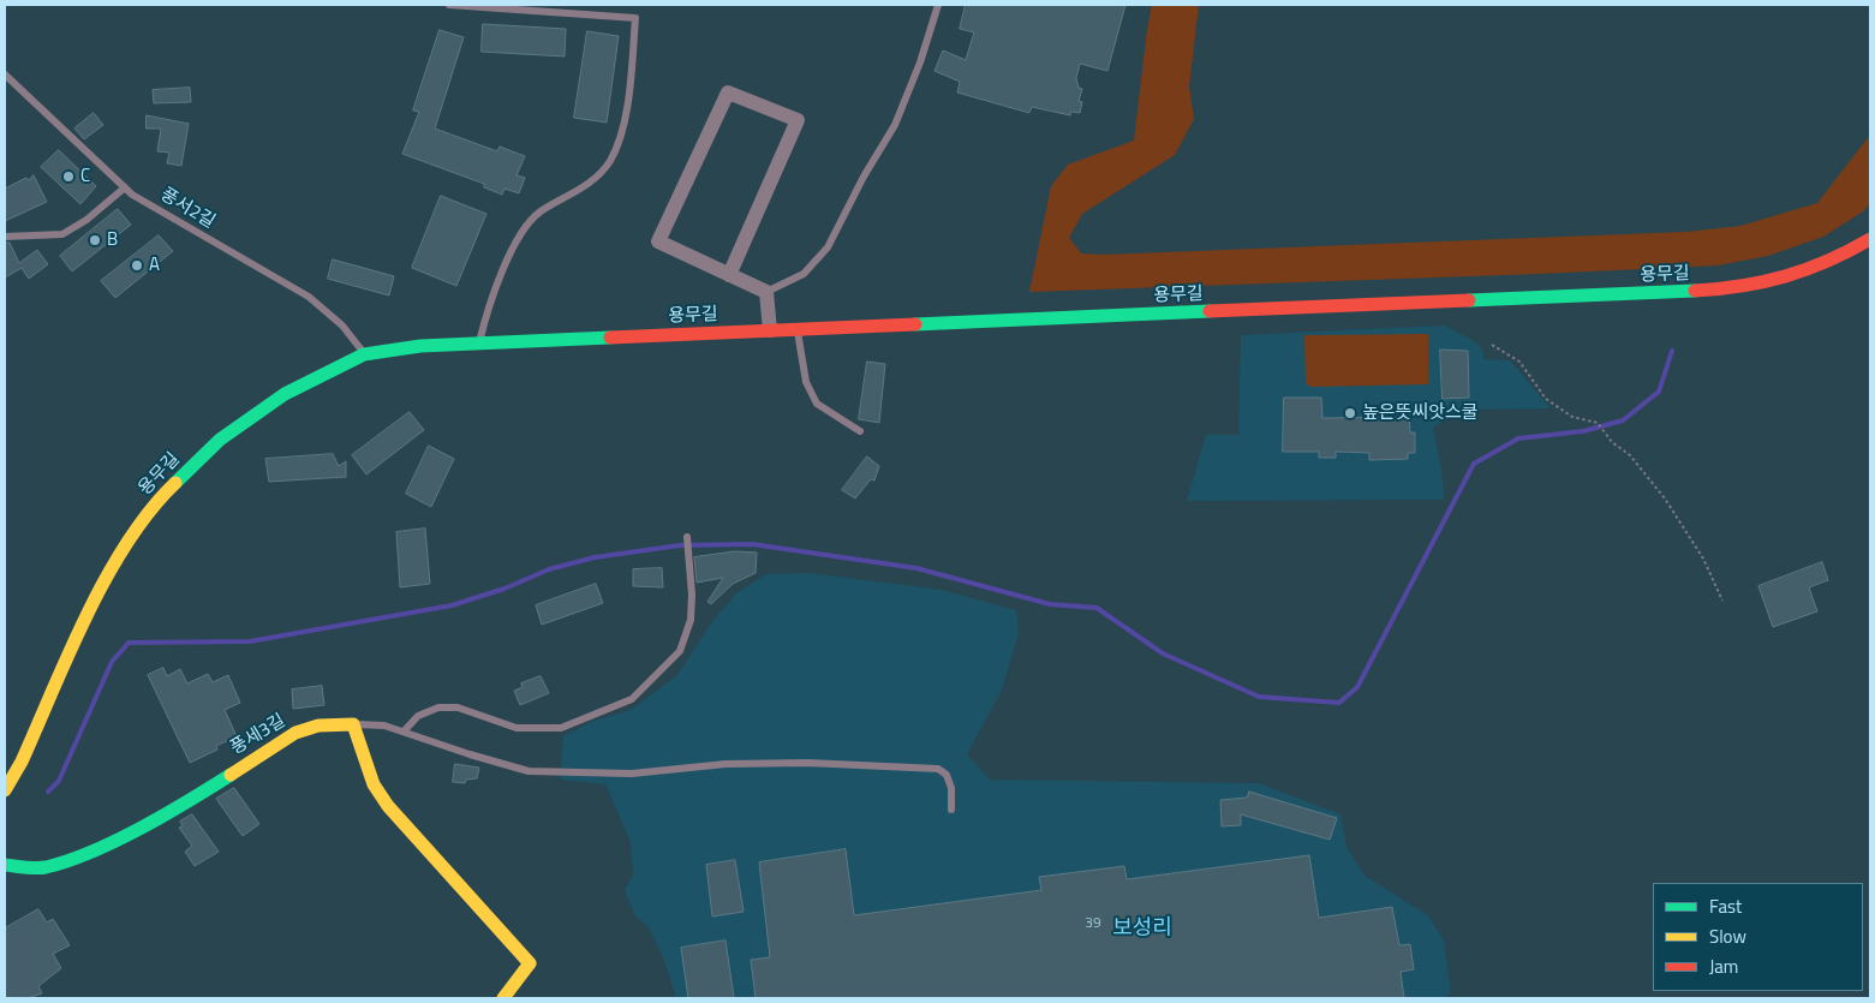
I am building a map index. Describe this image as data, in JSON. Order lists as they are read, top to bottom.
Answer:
{
  "streets": {
    "street": ["용무길", "풍세3길"],
    "lane": ["풍서2길"]
  },
  "crossings": [
    ["풍서2길", "용무길"]
  ],
  "districts": ["보성리"],
  "places": [
    "C",
    "B",
    "A",
    "높은뜻씨앗스쿨"
  ],
  "house_numbers": ["39"],
  "legend": ["Fast", "Slow", "Jam"]
}
